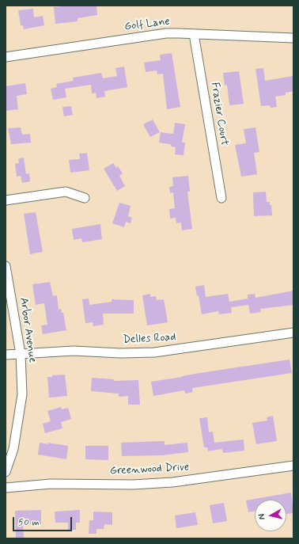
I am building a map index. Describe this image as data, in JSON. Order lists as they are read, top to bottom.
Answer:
{
  "streets": {
    "street": [
      "Golf Lane",
      "Frazier Court",
      "Arbor Avenue",
      "Delles Road",
      "Greenwood Drive"
    ]
  },
  "crossings": [
    ["Golf Lane", "Frazier Court"],
    ["Arbor Avenue", "Delles Road"]
  ],
  "scale_bar": "50 m",
  "north": "left"
}
